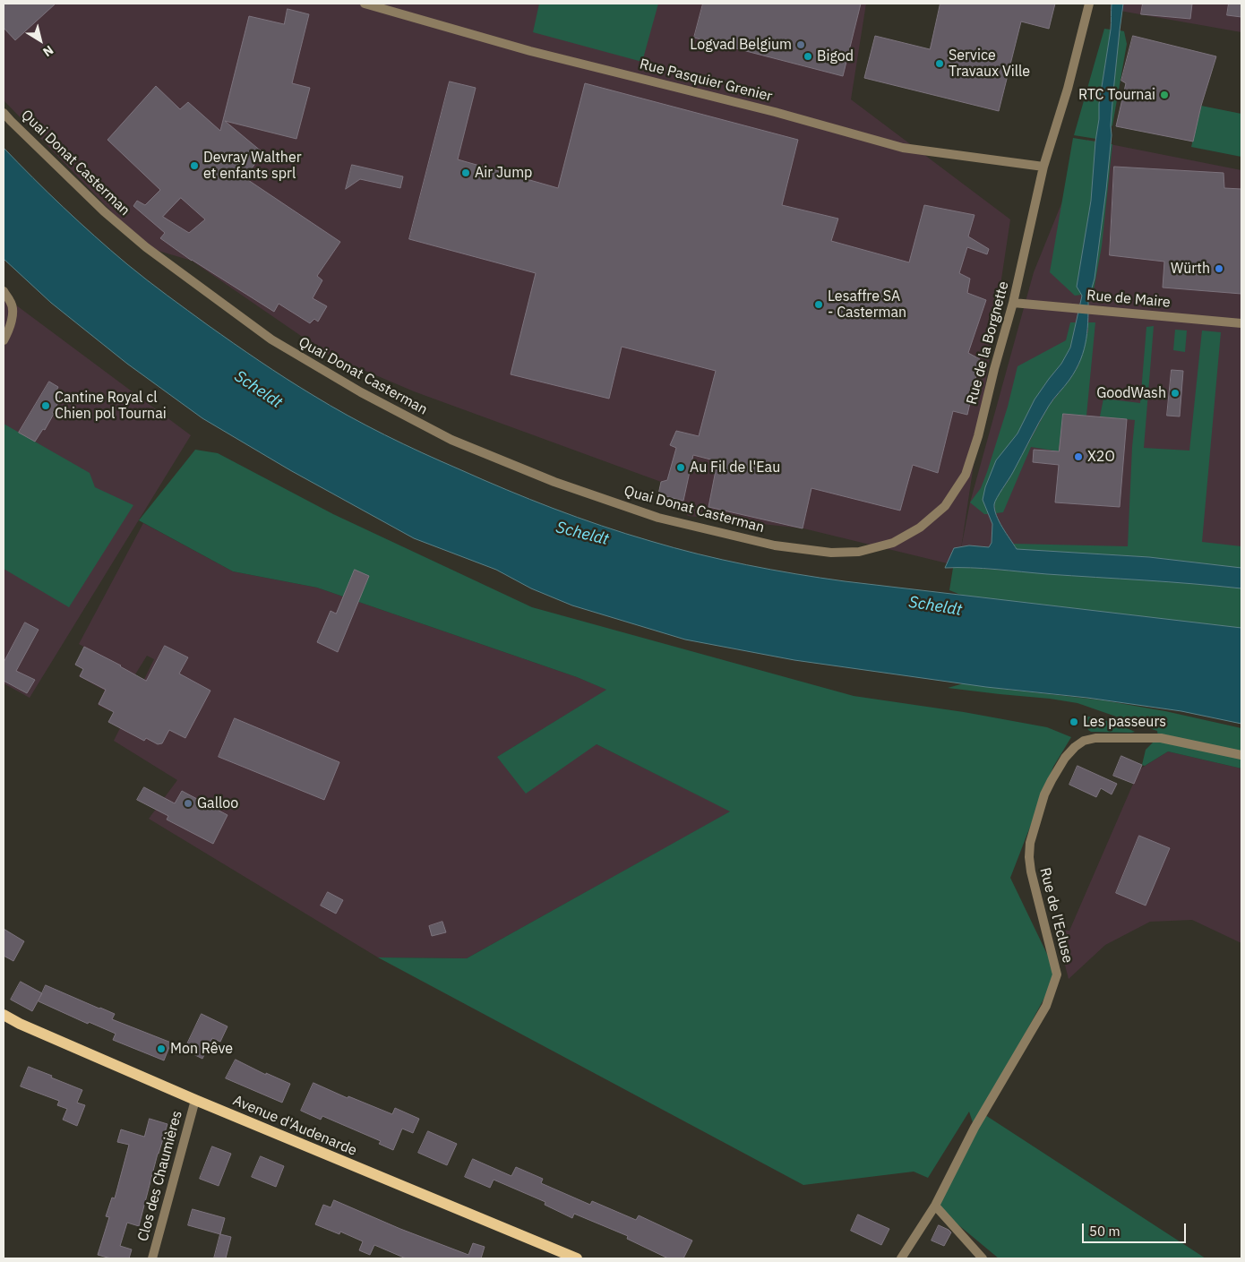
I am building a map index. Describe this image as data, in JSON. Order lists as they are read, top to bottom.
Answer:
{
  "streets": {
    "main road": ["Avenue d'Audenarde"],
    "street": [
      "Rue Pasquier Grenier",
      "Quai Donat Casterman",
      "Rue de Maire",
      "Rue de la Borgnette",
      "Rue de l'Ecluse",
      "Clos des Chaumières"
    ]
  },
  "crossings": [
    ["Rue Pasquier Grenier", "Rue de la Borgnette"],
    ["Quai Donat Casterman", "Rue de la Borgnette"],
    ["Rue de Maire", "Rue de la Borgnette"],
    ["Avenue d'Audenarde", "Clos des Chaumières"]
  ],
  "water": ["Scheldt"],
  "places": [
    "Logvad Belgium",
    "Bigod",
    "Service Travaux Ville",
    "RTC Tournai",
    "Devray Walther et enfants sprl",
    "Air Jump",
    "Würth",
    "Lesaffre SA - Casterman",
    "GoodWash",
    "Cantine Royal cl Chien pol Tournai",
    "X2O",
    "Au Fil de l'Eau",
    "Les passeurs",
    "Galloo",
    "Mon Rêve"
  ],
  "scale_bar": "50 m",
  "north": "bottom right"
}
